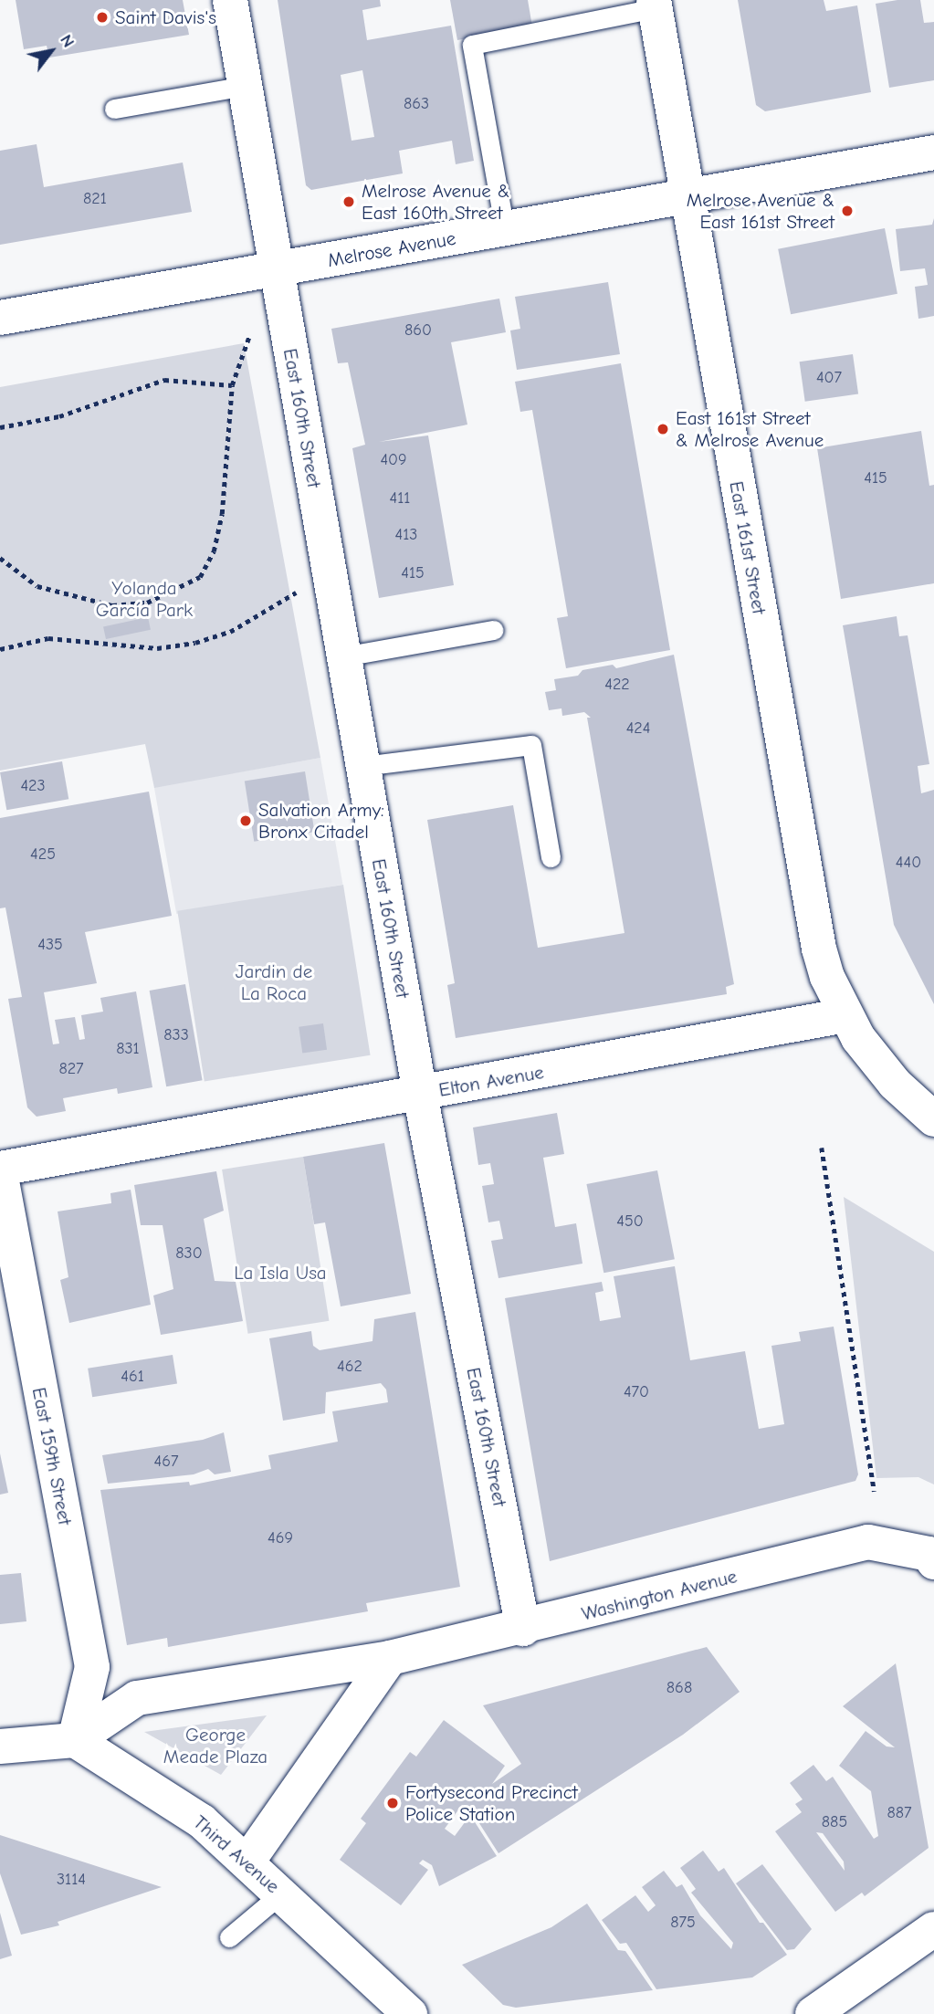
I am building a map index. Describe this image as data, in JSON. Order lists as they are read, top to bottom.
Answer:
{
  "streets": {
    "street": [
      "Melrose Avenue",
      "East 160th Street",
      "East 161st Street",
      "Elton Avenue",
      "East 159th Street",
      "Washington Avenue",
      "Third Avenue"
    ]
  },
  "crossings": [
    ["Melrose Avenue", "East 160th Street"],
    ["Melrose Avenue", "East 161st Street"],
    ["East 160th Street", "Elton Avenue"],
    ["East 160th Street", "Washington Avenue"],
    ["East 161st Street", "Elton Avenue"],
    ["Elton Avenue", "East 159th Street"],
    ["East 159th Street", "Washington Avenue"],
    ["East 159th Street", "Third Avenue"],
    ["Washington Avenue", "Third Avenue"]
  ],
  "parks": [
    "Yolanda García Park",
    "Jardin de La Roca",
    "La Isla Usa",
    "George Meade Plaza"
  ],
  "places": [
    "Saint Davis's",
    "Melrose Avenue & East 160th Street",
    "Melrose Avenue & East 161st Street",
    "East 161st Street & Melrose Avenue",
    "Salvation Army: Bronx Citadel",
    "Fortysecond Precinct Police Station"
  ],
  "house_numbers": [
    "863",
    "821",
    "860",
    "407",
    "409",
    "415",
    "411",
    "413",
    "415",
    "422",
    "424",
    "423",
    "425",
    "440",
    "435",
    "833",
    "831",
    "827",
    "450",
    "830",
    "462",
    "461",
    "470",
    "467",
    "469",
    "868",
    "887",
    "885",
    "3114",
    "875"
  ],
  "north": "top right"
}
